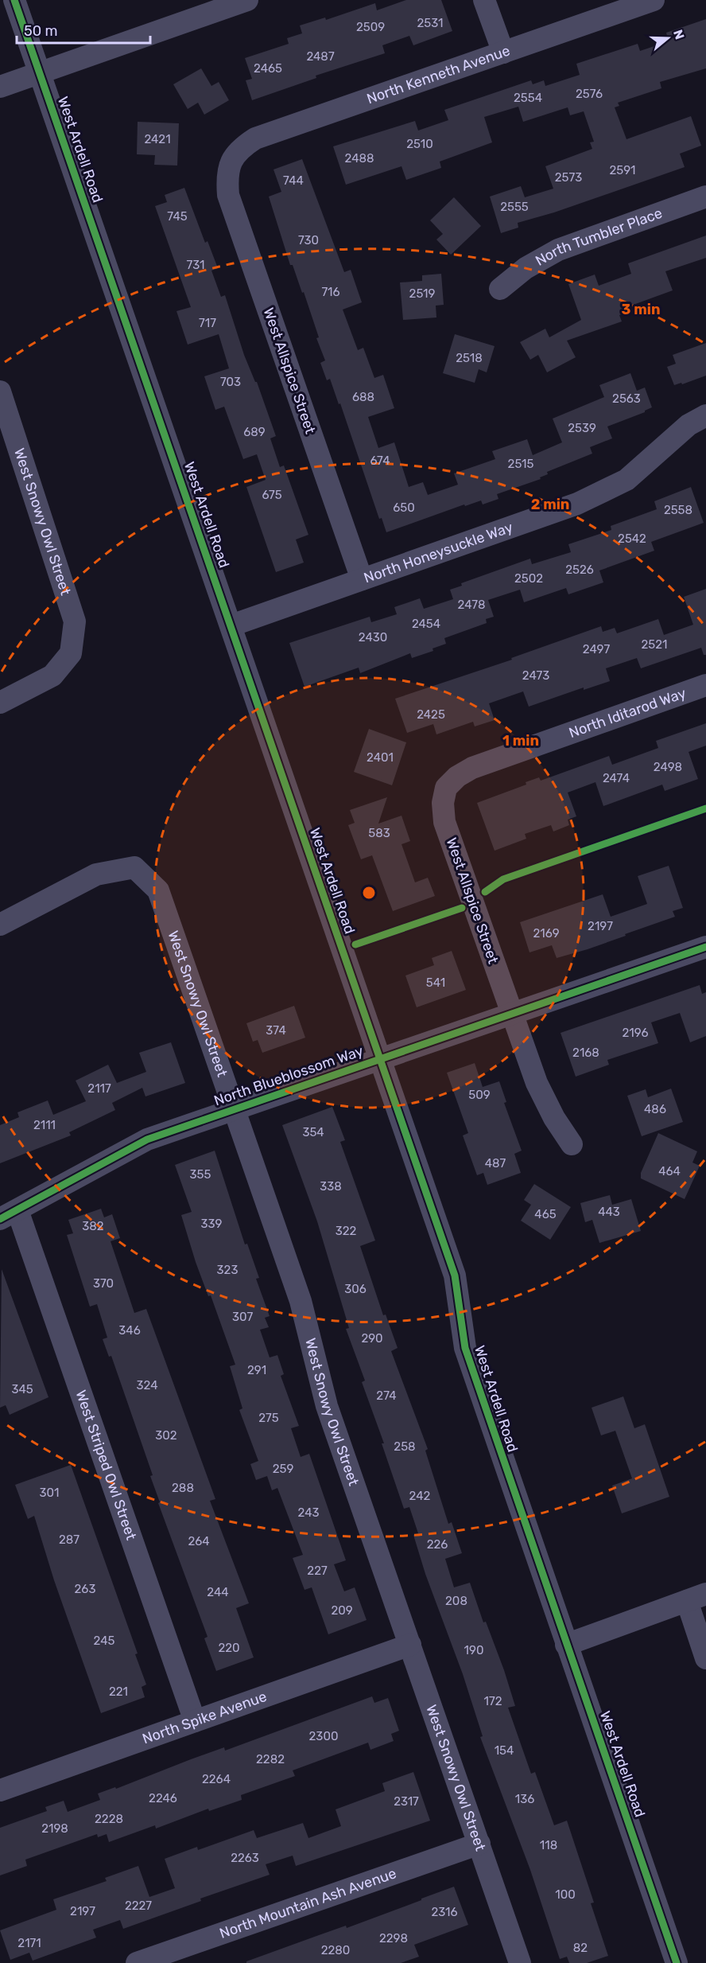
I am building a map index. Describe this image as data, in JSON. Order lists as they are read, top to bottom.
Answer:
{
  "streets": {
    "street": [
      "North Kenneth Avenue",
      "West Ardell Road",
      "North Tumbler Place",
      "West Allspice Street",
      "West Snowy Owl Street",
      "North Honeysuckle Way",
      "North Iditarod Way",
      "North Blueblossom Way",
      "West Striped Owl Street",
      "North Spike Avenue",
      "North Mountain Ash Avenue"
    ]
  },
  "crossings": [
    ["North Kenneth Avenue", "West Allspice Street"],
    ["West Ardell Road", "North Honeysuckle Way"],
    ["West Ardell Road", "North Blueblossom Way"],
    ["West Allspice Street", "North Honeysuckle Way"],
    ["West Allspice Street", "North Iditarod Way"],
    ["West Allspice Street", "North Blueblossom Way"],
    ["West Snowy Owl Street", "North Blueblossom Way"],
    ["West Snowy Owl Street", "North Spike Avenue"],
    ["West Snowy Owl Street", "North Mountain Ash Avenue"],
    ["North Blueblossom Way", "West Striped Owl Street"],
    ["West Striped Owl Street", "North Spike Avenue"]
  ],
  "house_numbers": [
    "2531",
    "2509",
    "2487",
    "2465",
    "2576",
    "2554",
    "2421",
    "2510",
    "2488",
    "2591",
    "2573",
    "744",
    "2555",
    "745",
    "730",
    "731",
    "716",
    "2519",
    "717",
    "2518",
    "703",
    "688",
    "2563",
    "2539",
    "689",
    "674",
    "2515",
    "675",
    "650",
    "2558",
    "2542",
    "2526",
    "2502",
    "2478",
    "2454",
    "2430",
    "2521",
    "2497",
    "2473",
    "2425",
    "2401",
    "2498",
    "2474",
    "583",
    "2197",
    "2169",
    "541",
    "374",
    "2196",
    "2168",
    "2117",
    "509",
    "486",
    "2111",
    "354",
    "487",
    "464",
    "355",
    "338",
    "443",
    "465",
    "339",
    "382",
    "322",
    "323",
    "370",
    "306",
    "307",
    "346",
    "290",
    "291",
    "324",
    "345",
    "274",
    "275",
    "302",
    "258",
    "259",
    "288",
    "301",
    "242",
    "243",
    "287",
    "264",
    "226",
    "227",
    "263",
    "244",
    "208",
    "209",
    "245",
    "220",
    "190",
    "221",
    "172",
    "2300",
    "154",
    "2282",
    "2264",
    "2246",
    "136",
    "2317",
    "2228",
    "2198",
    "118",
    "2263",
    "100",
    "2227",
    "2197",
    "2316",
    "2298",
    "2171",
    "82",
    "2280"
  ],
  "scale_bar": "50 m",
  "north": "right",
  "rings": ["3 min", "2 min", "1 min"]
}
